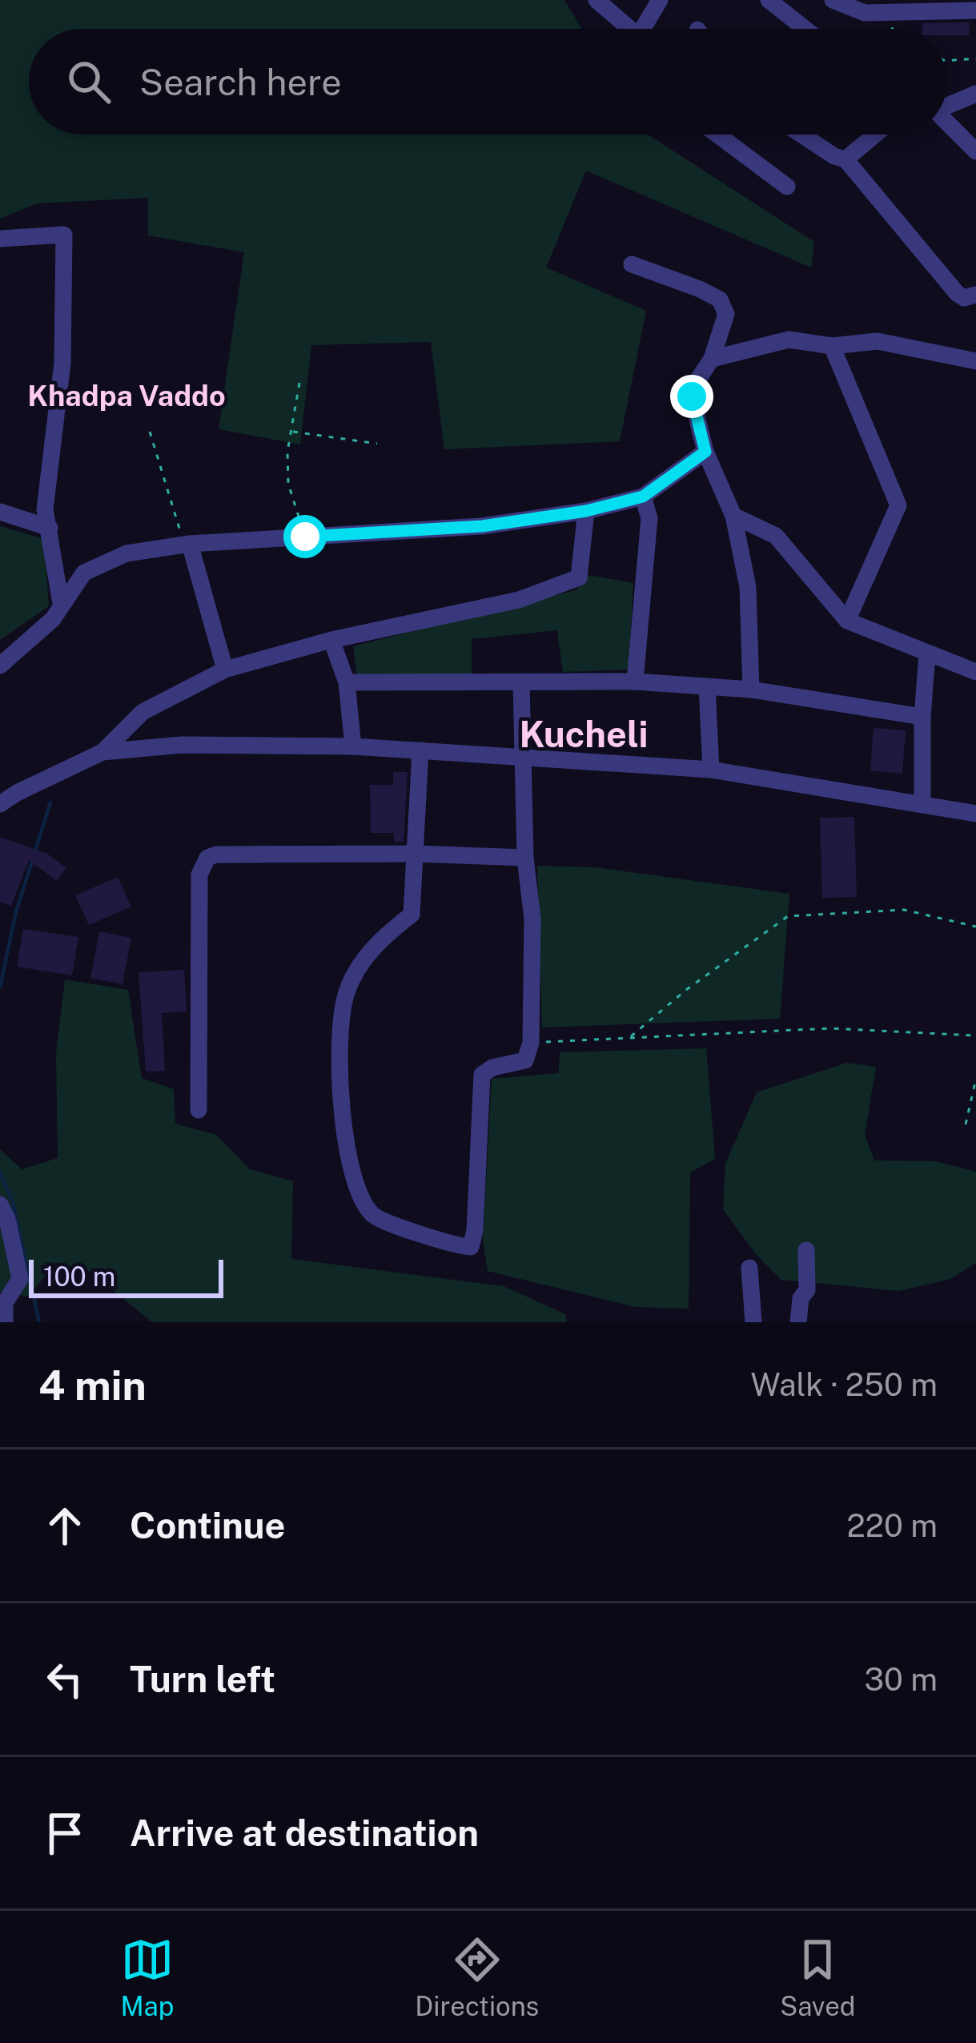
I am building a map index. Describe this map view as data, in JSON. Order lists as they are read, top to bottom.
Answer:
{
  "districts": ["Khadpa Vaddo", "Kucheli"],
  "scale_bar": "100 m",
  "page": {
    "search": "Search here",
    "scale": "100 m",
    "heading": ["4 min", "Walk · 250 m"],
    "list": [
      ["Continue", "220 m"],
      ["Turn left", "30 m"],
      "Arrive at destination"
    ],
    "nav": ["Map", "Directions", "Saved"]
  }
}
